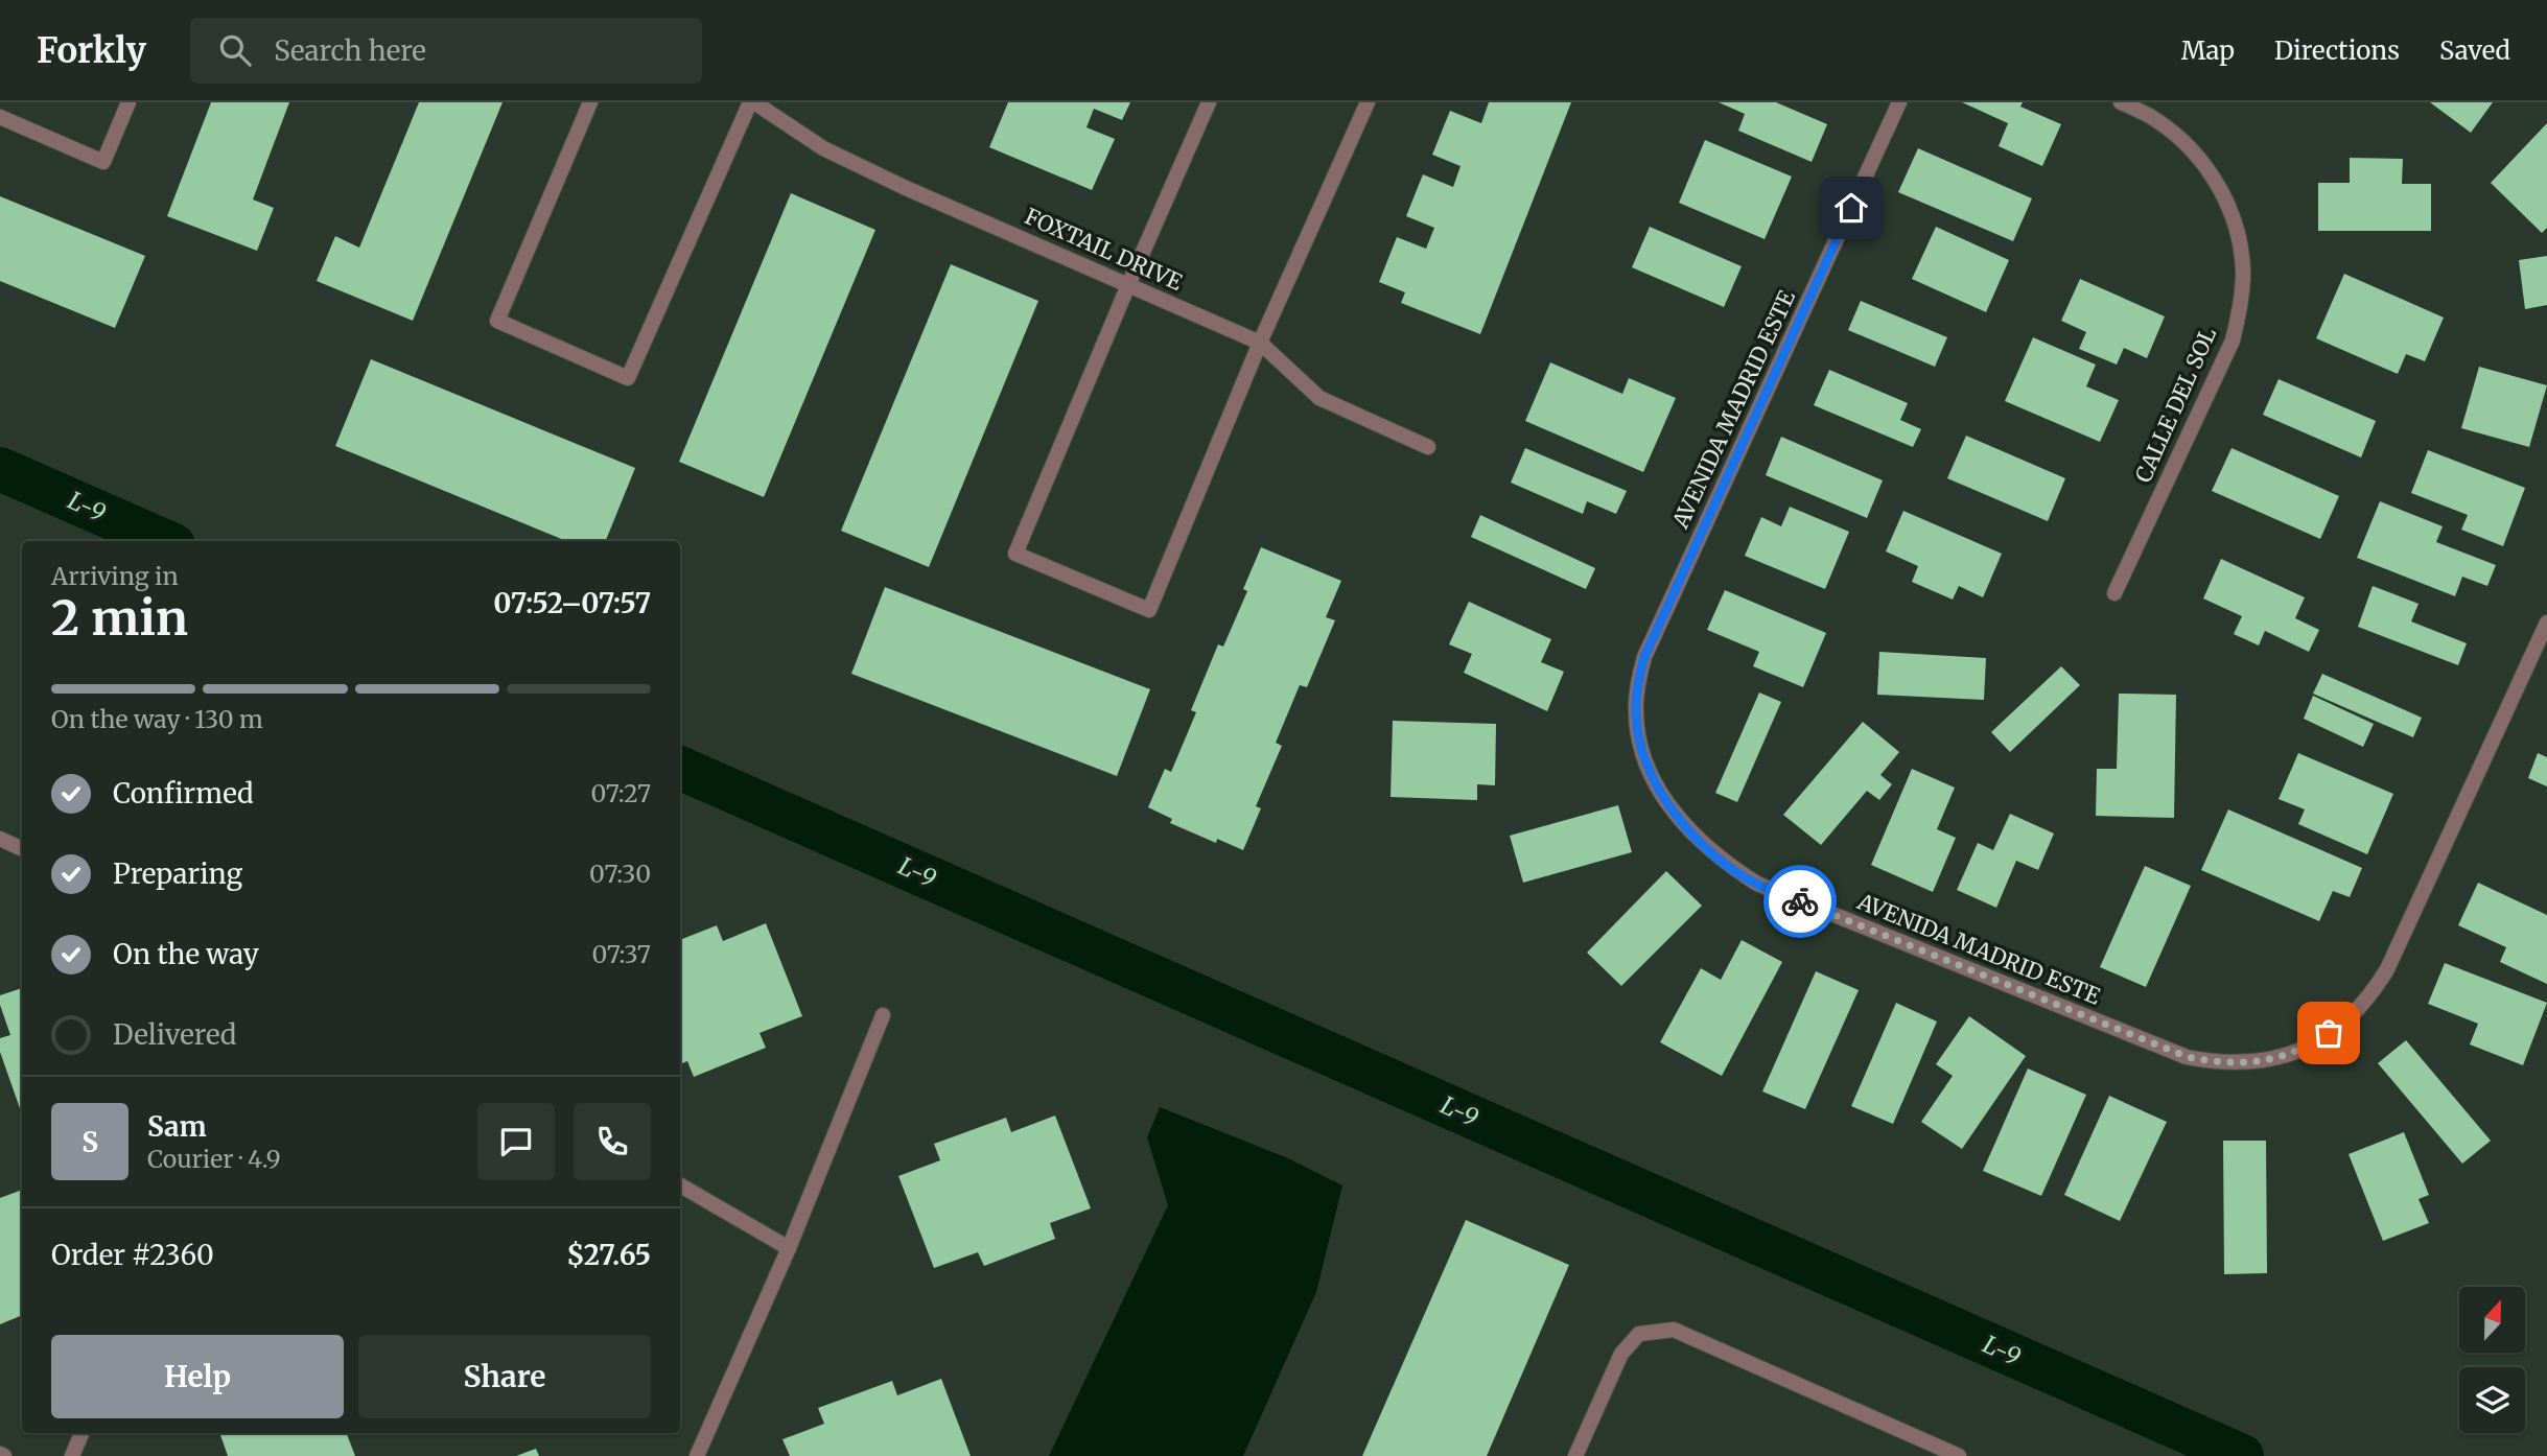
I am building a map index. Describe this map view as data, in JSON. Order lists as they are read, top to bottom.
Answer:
{
  "streets": {
    "street": ["FOXTAIL DRIVE", "CALLE DEL SOL", "AVENIDA MADRID ESTE"]
  },
  "water": ["L-9"],
  "north": "top",
  "page": {
    "header": "Forkly",
    "search": "Search here",
    "nav": ["Map", "Directions", "Saved"],
    "heading": ["2 min", "Arriving in", "07:52–07:57"],
    "panel": [
      "Sam",
      "Courier · 4.9",
      "Order #2360",
      "$27.65"
    ],
    "bar": "On the way · 130 m",
    "list": [
      ["Confirmed", "07:27"],
      ["Preparing", "07:30"],
      ["On the way", "07:37"],
      "Delivered"
    ],
    "round": "S",
    "buttons": ["Help", "Share"]
  }
}
